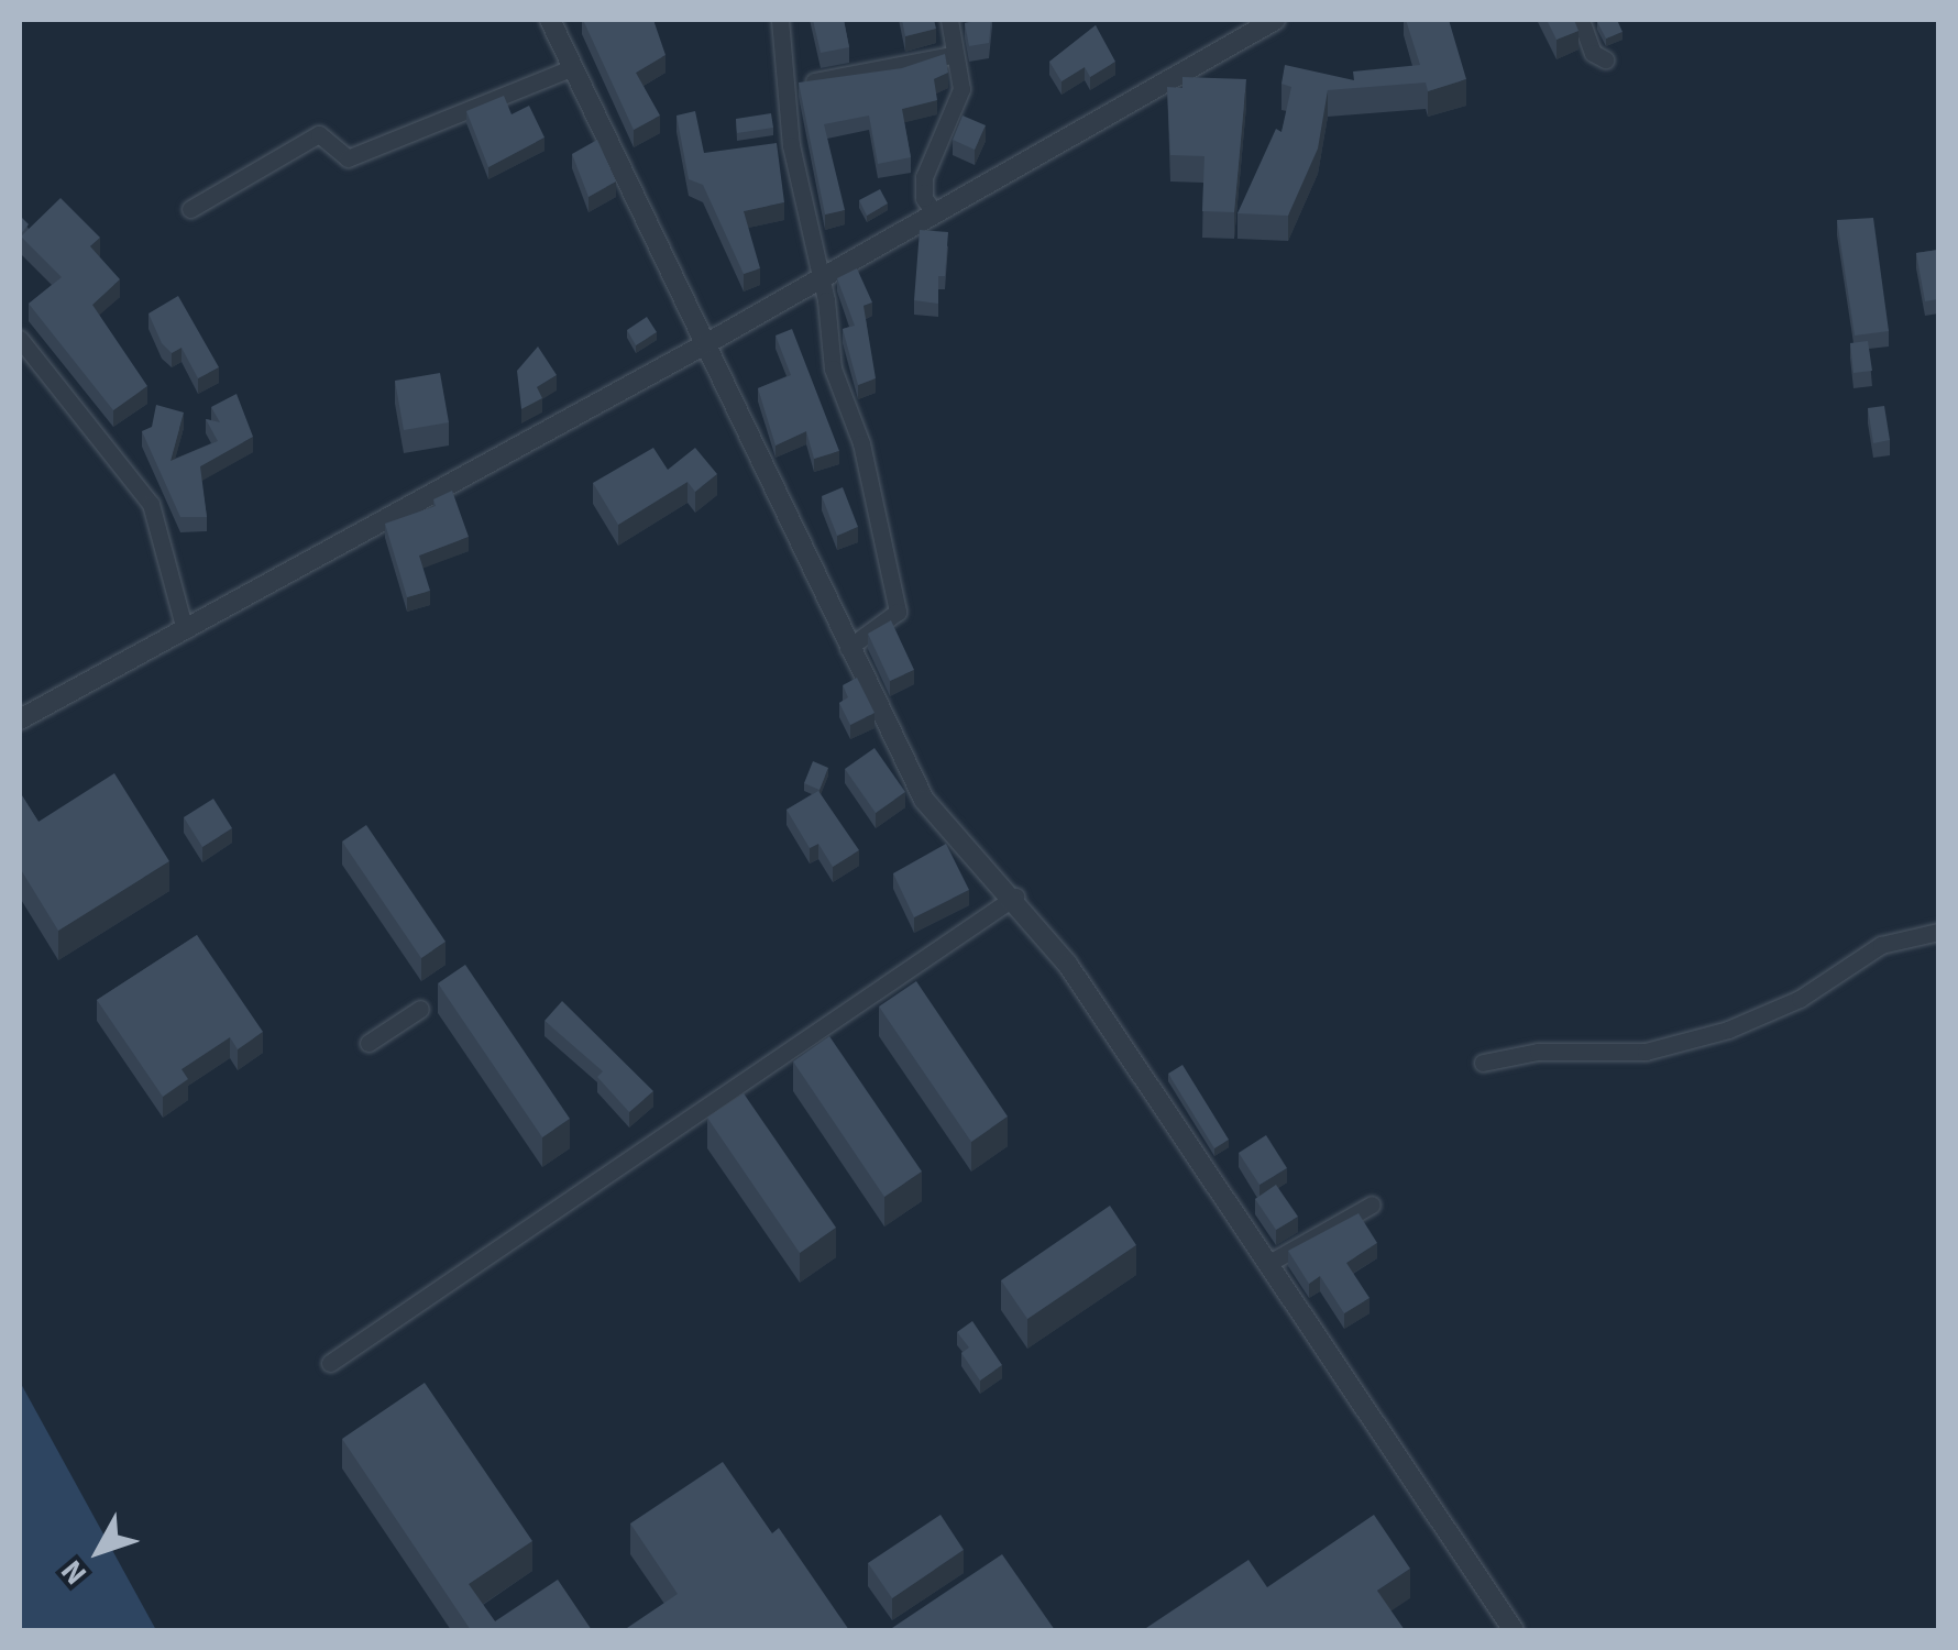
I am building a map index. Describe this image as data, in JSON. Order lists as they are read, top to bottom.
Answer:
{
  "north": "bottom left"
}
